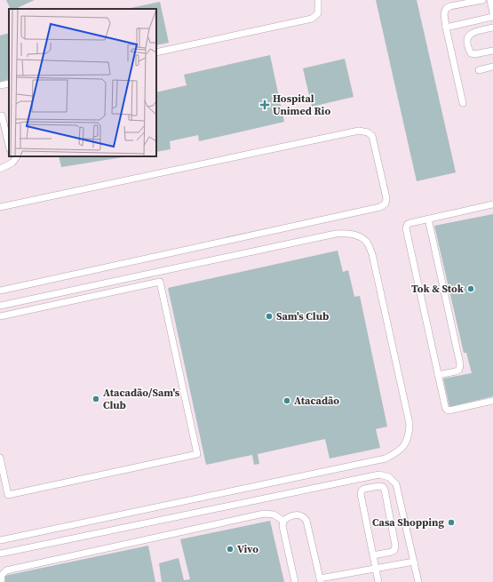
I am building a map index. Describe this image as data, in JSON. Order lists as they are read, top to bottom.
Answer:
{
  "places": {
    "health": ["Hospital Unimed Rio"],
    "other": [
      "Tok & Stok",
      "Sam's Club",
      "Atacadão/Sam's Club",
      "Atacadão",
      "Casa Shopping",
      "Vivo"
    ]
  }
}
